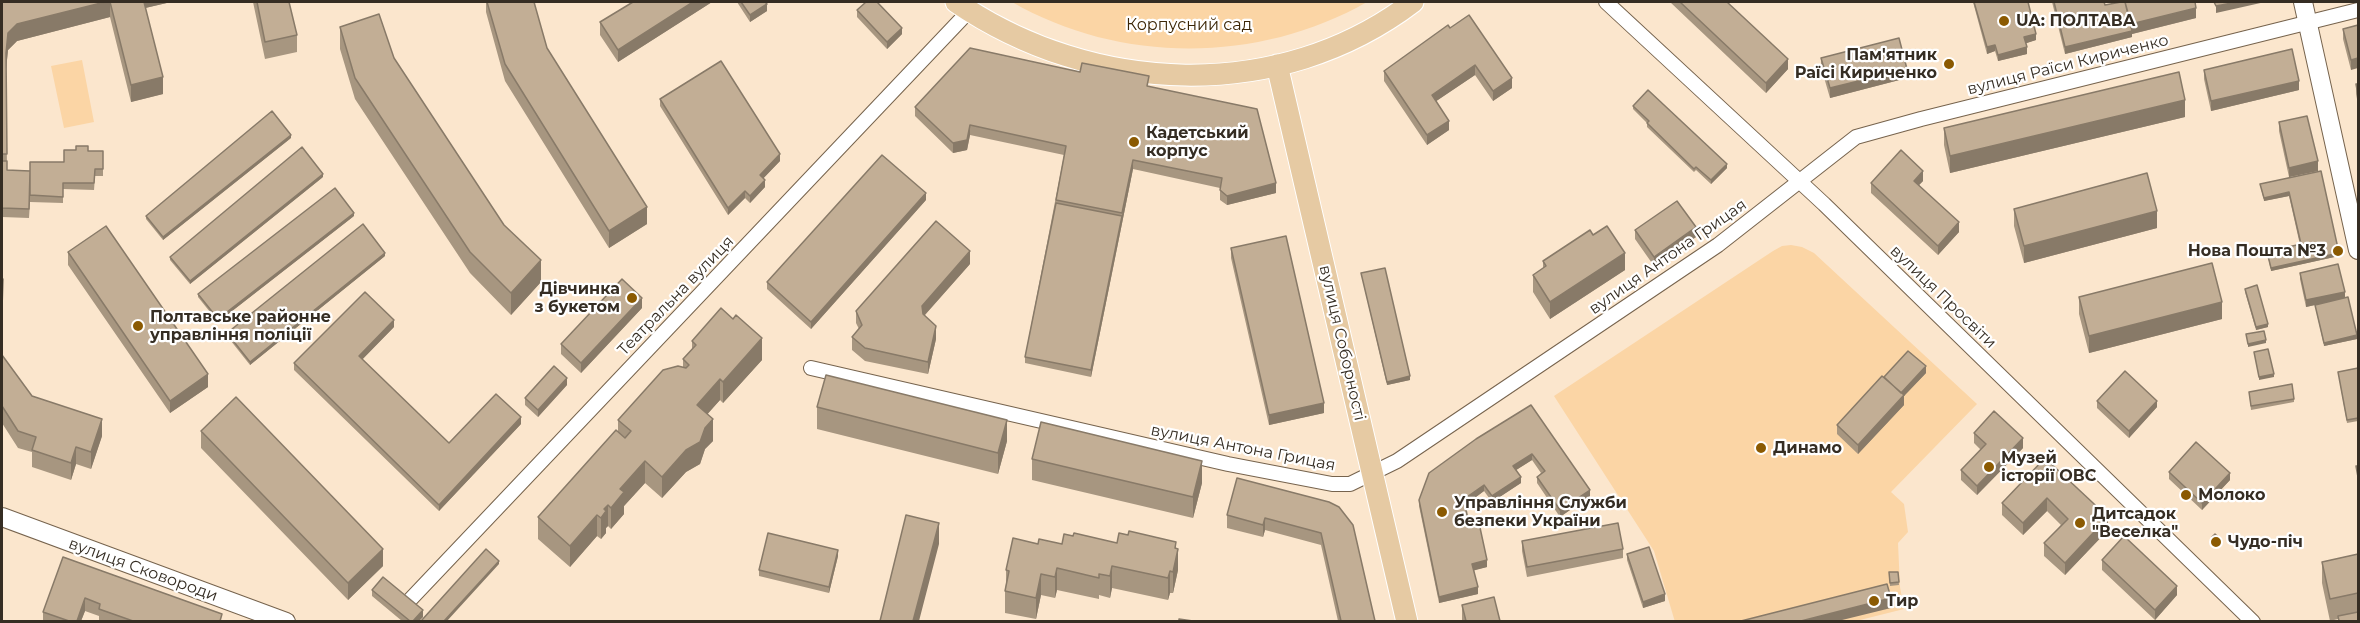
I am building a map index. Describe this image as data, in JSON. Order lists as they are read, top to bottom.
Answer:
{
  "streets": {
    "main road": ["вулиця Соборності", "вулиця Сковороди"],
    "street": [
      "вулиця Раїси Кириченко",
      "вулиця Антона Грицая",
      "Театральна вулиця",
      "вулиця Просвіти"
    ]
  },
  "crossings": [
    ["вулиця Раїси Кириченко", "вулиця Антона Грицая"],
    ["вулиця Раїси Кириченко", "вулиця Просвіти"],
    ["вулиця Антона Грицая", "вулиця Просвіти"],
    ["вулиця Антона Грицая", "вулиця Соборності"]
  ],
  "parks": ["Корпусний сад"],
  "places": [
    "UA: ПОЛТАВА",
    "Пам'ятник Раїсі Кириченко",
    "Кадетський корпус",
    "Нова Пошта №3",
    "Дівчинка з букетом",
    "Полтавське районне управління поліції",
    "Динамо",
    "Музей історії ОВС",
    "Молоко",
    "Управління Служби безпеки України",
    "Дитсадок \"Веселка\"",
    "Чудо-піч",
    "Тир"
  ]
}
